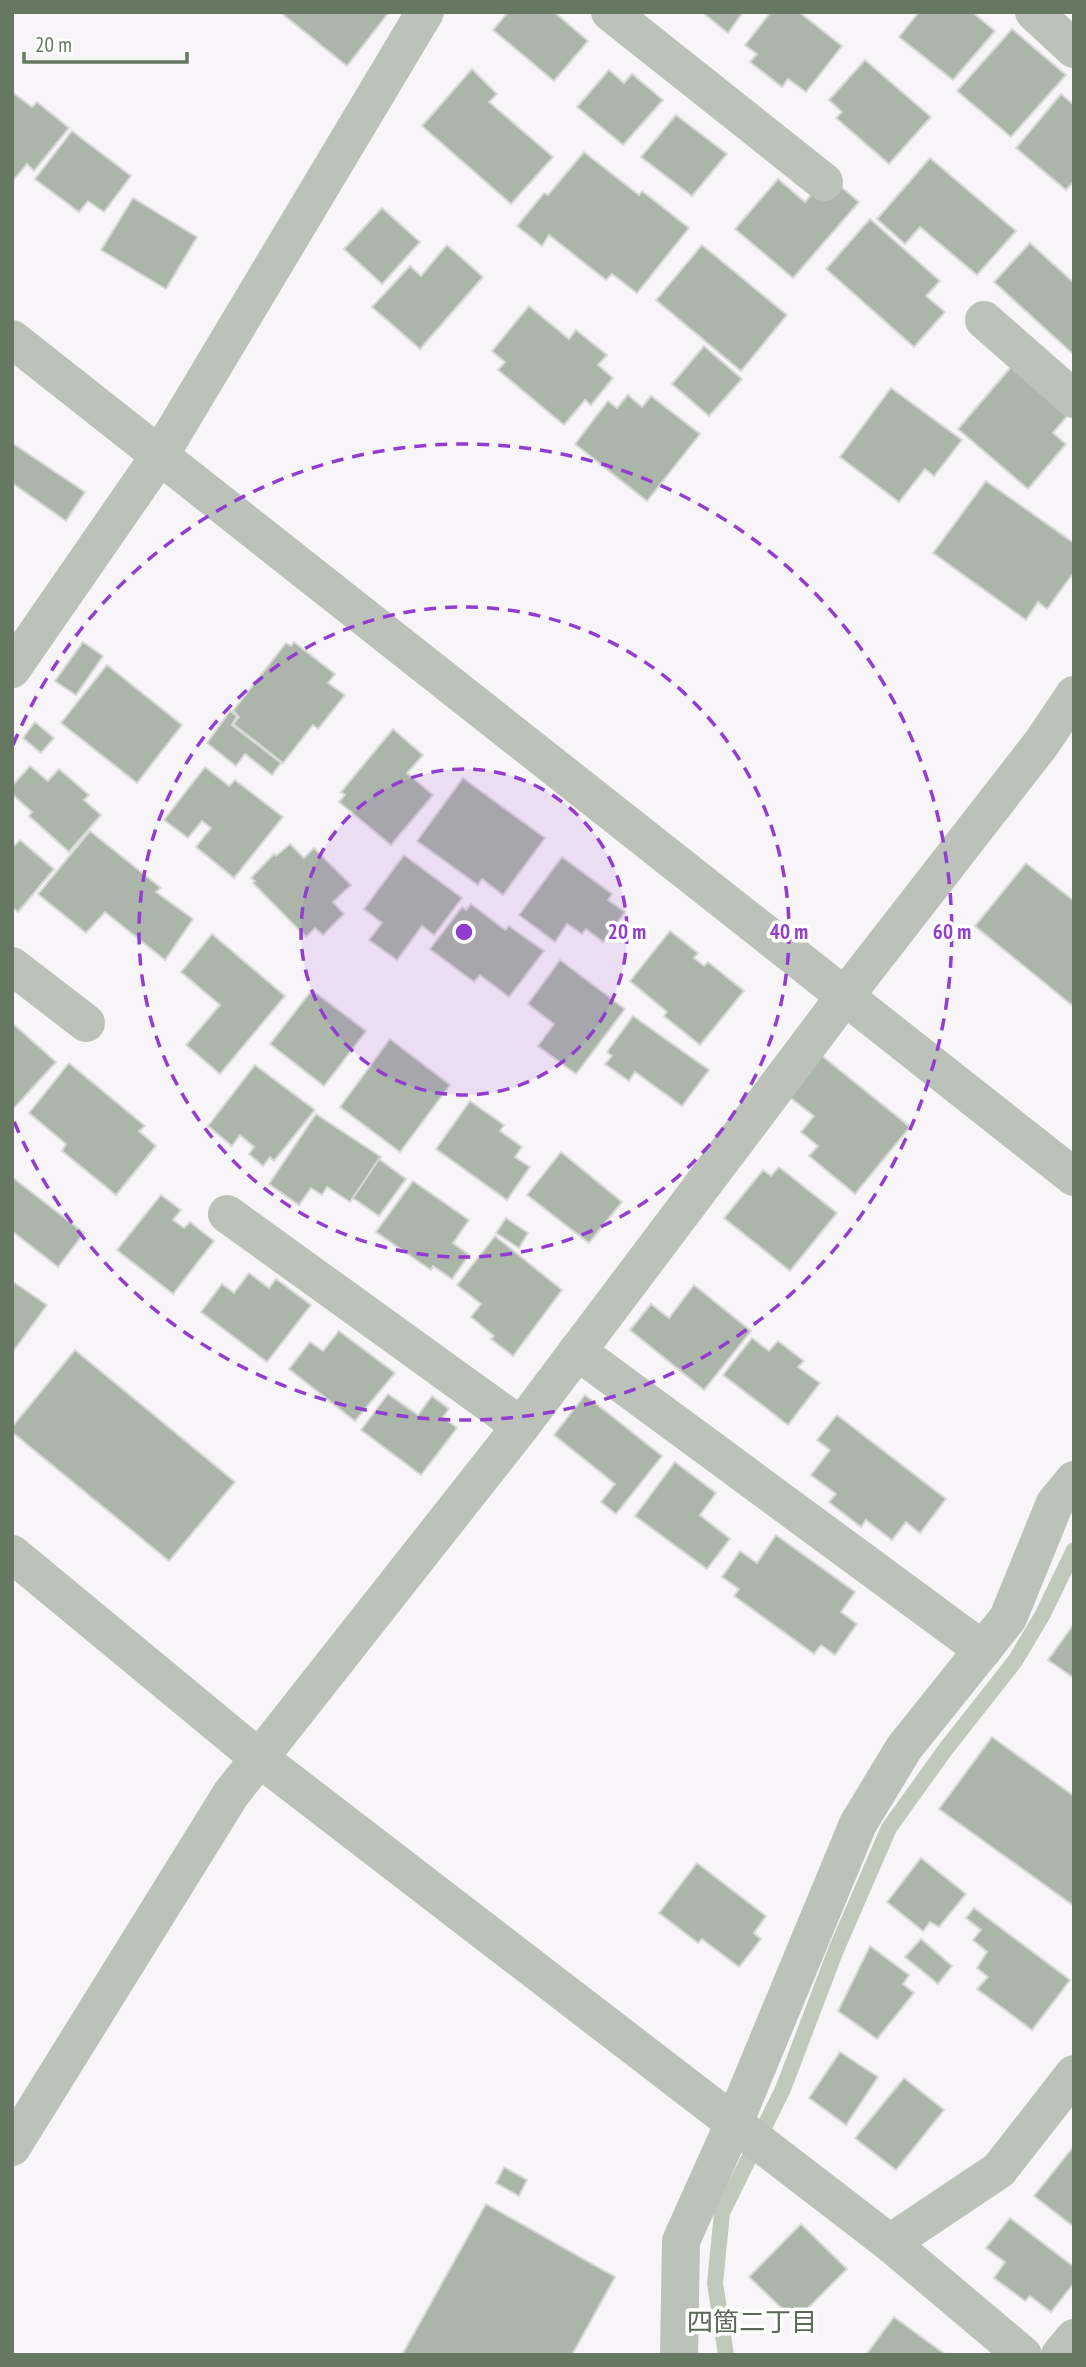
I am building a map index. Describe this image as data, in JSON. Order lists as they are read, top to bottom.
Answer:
{
  "districts": ["四箇二丁目"],
  "scale_bar": "20 m",
  "rings": ["20 m", "40 m", "60 m"]
}
